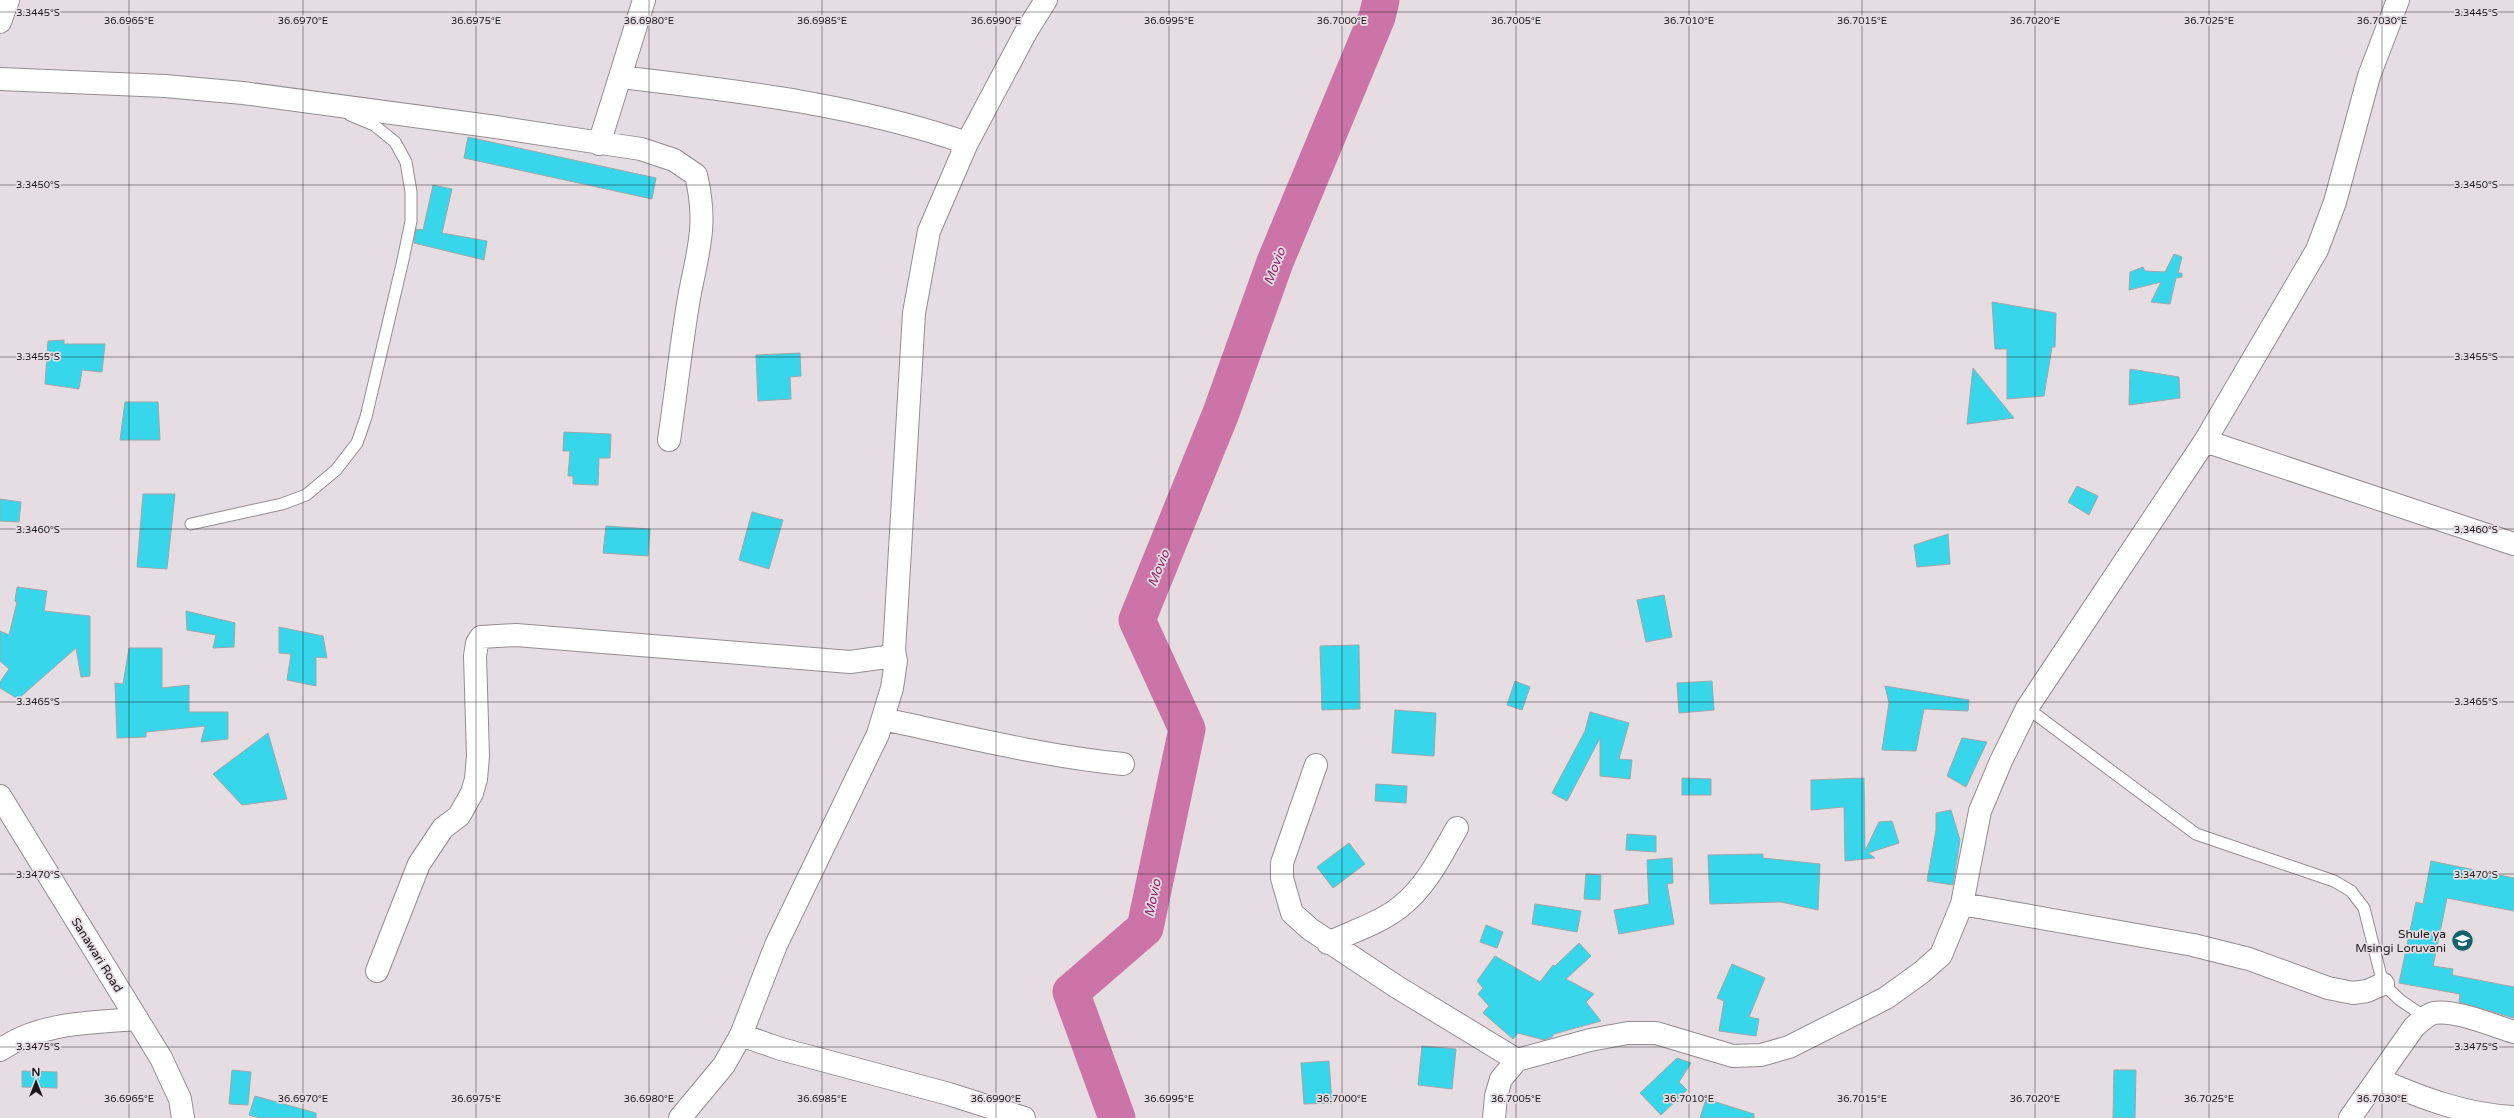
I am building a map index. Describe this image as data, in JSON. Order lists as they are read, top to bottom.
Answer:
{
  "streets": {
    "street": ["Sanawari Road"]
  },
  "water": ["Movio"],
  "places": {
    "school or university": ["Shule ya Msingi Loruvani"]
  },
  "north": "top",
  "coordinates": [
    "3.3445°S",
    "36.6965°E",
    "36.6970°E",
    "36.6975°E",
    "36.6980°E",
    "36.6985°E",
    "36.6990°E",
    "36.6995°E",
    "36.7000°E",
    "36.7005°E",
    "36.7010°E",
    "36.7015°E",
    "36.7020°E",
    "36.7025°E",
    "36.7030°E",
    "3.3450°S",
    "3.3455°S",
    "3.3460°S",
    "3.3465°S",
    "3.3470°S",
    "3.3475°S"
  ]
}
